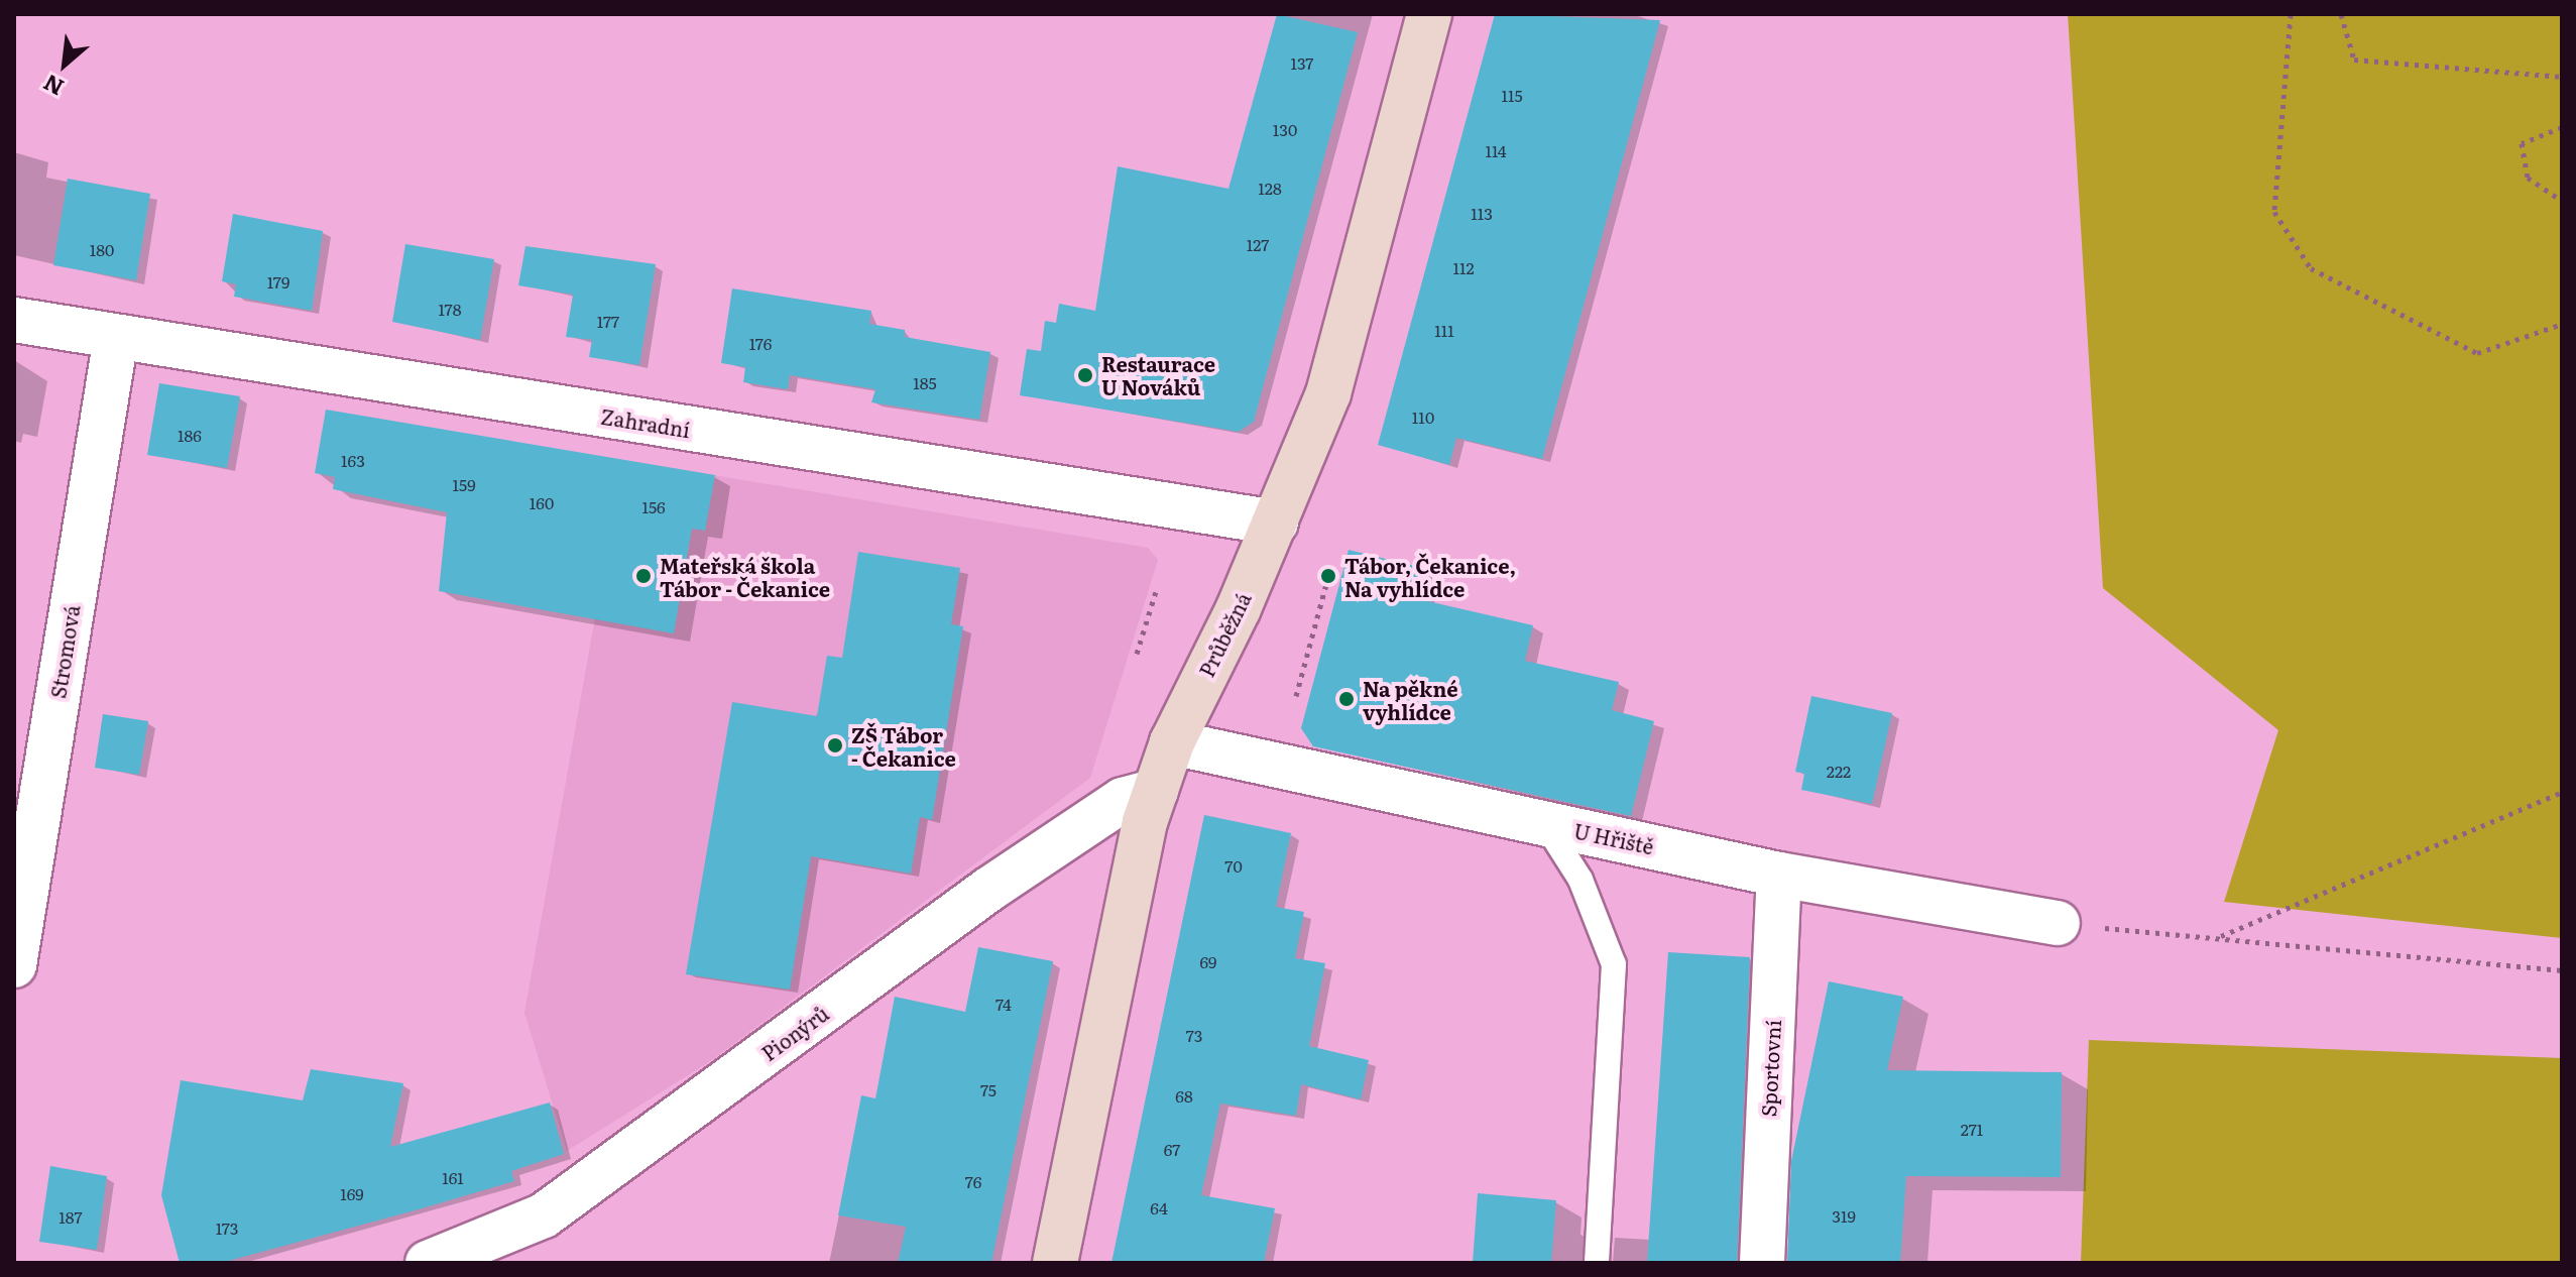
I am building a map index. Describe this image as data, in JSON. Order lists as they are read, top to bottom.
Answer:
{
  "streets": {
    "main road": ["Průběžná"],
    "street": [
      "Zahradní",
      "Stromová",
      "U Hřiště",
      "Pionýrů",
      "Sportovní"
    ]
  },
  "crossings": [
    ["Zahradní", "Průběžná"],
    ["Zahradní", "Stromová"],
    ["Průběžná", "U Hřiště"],
    ["Průběžná", "Pionýrů"],
    ["U Hřiště", "Sportovní"]
  ],
  "places": [
    "Restaurace U Nováků",
    "Mateřská škola Tábor - Čekanice",
    "Tábor, Čekanice, Na vyhlídce",
    "Na pěkné vyhlídce",
    "ZŠ Tábor - Čekanice"
  ],
  "house_numbers": [
    "137",
    "115",
    "130",
    "114",
    "128",
    "113",
    "127",
    "180",
    "112",
    "179",
    "178",
    "177",
    "111",
    "176",
    "185",
    "110",
    "186",
    "163",
    "159",
    "160",
    "156",
    "222",
    "70",
    "69",
    "74",
    "73",
    "75",
    "68",
    "271",
    "67",
    "161",
    "76",
    "169",
    "64",
    "319",
    "187",
    "173"
  ],
  "north": "bottom left"
}
